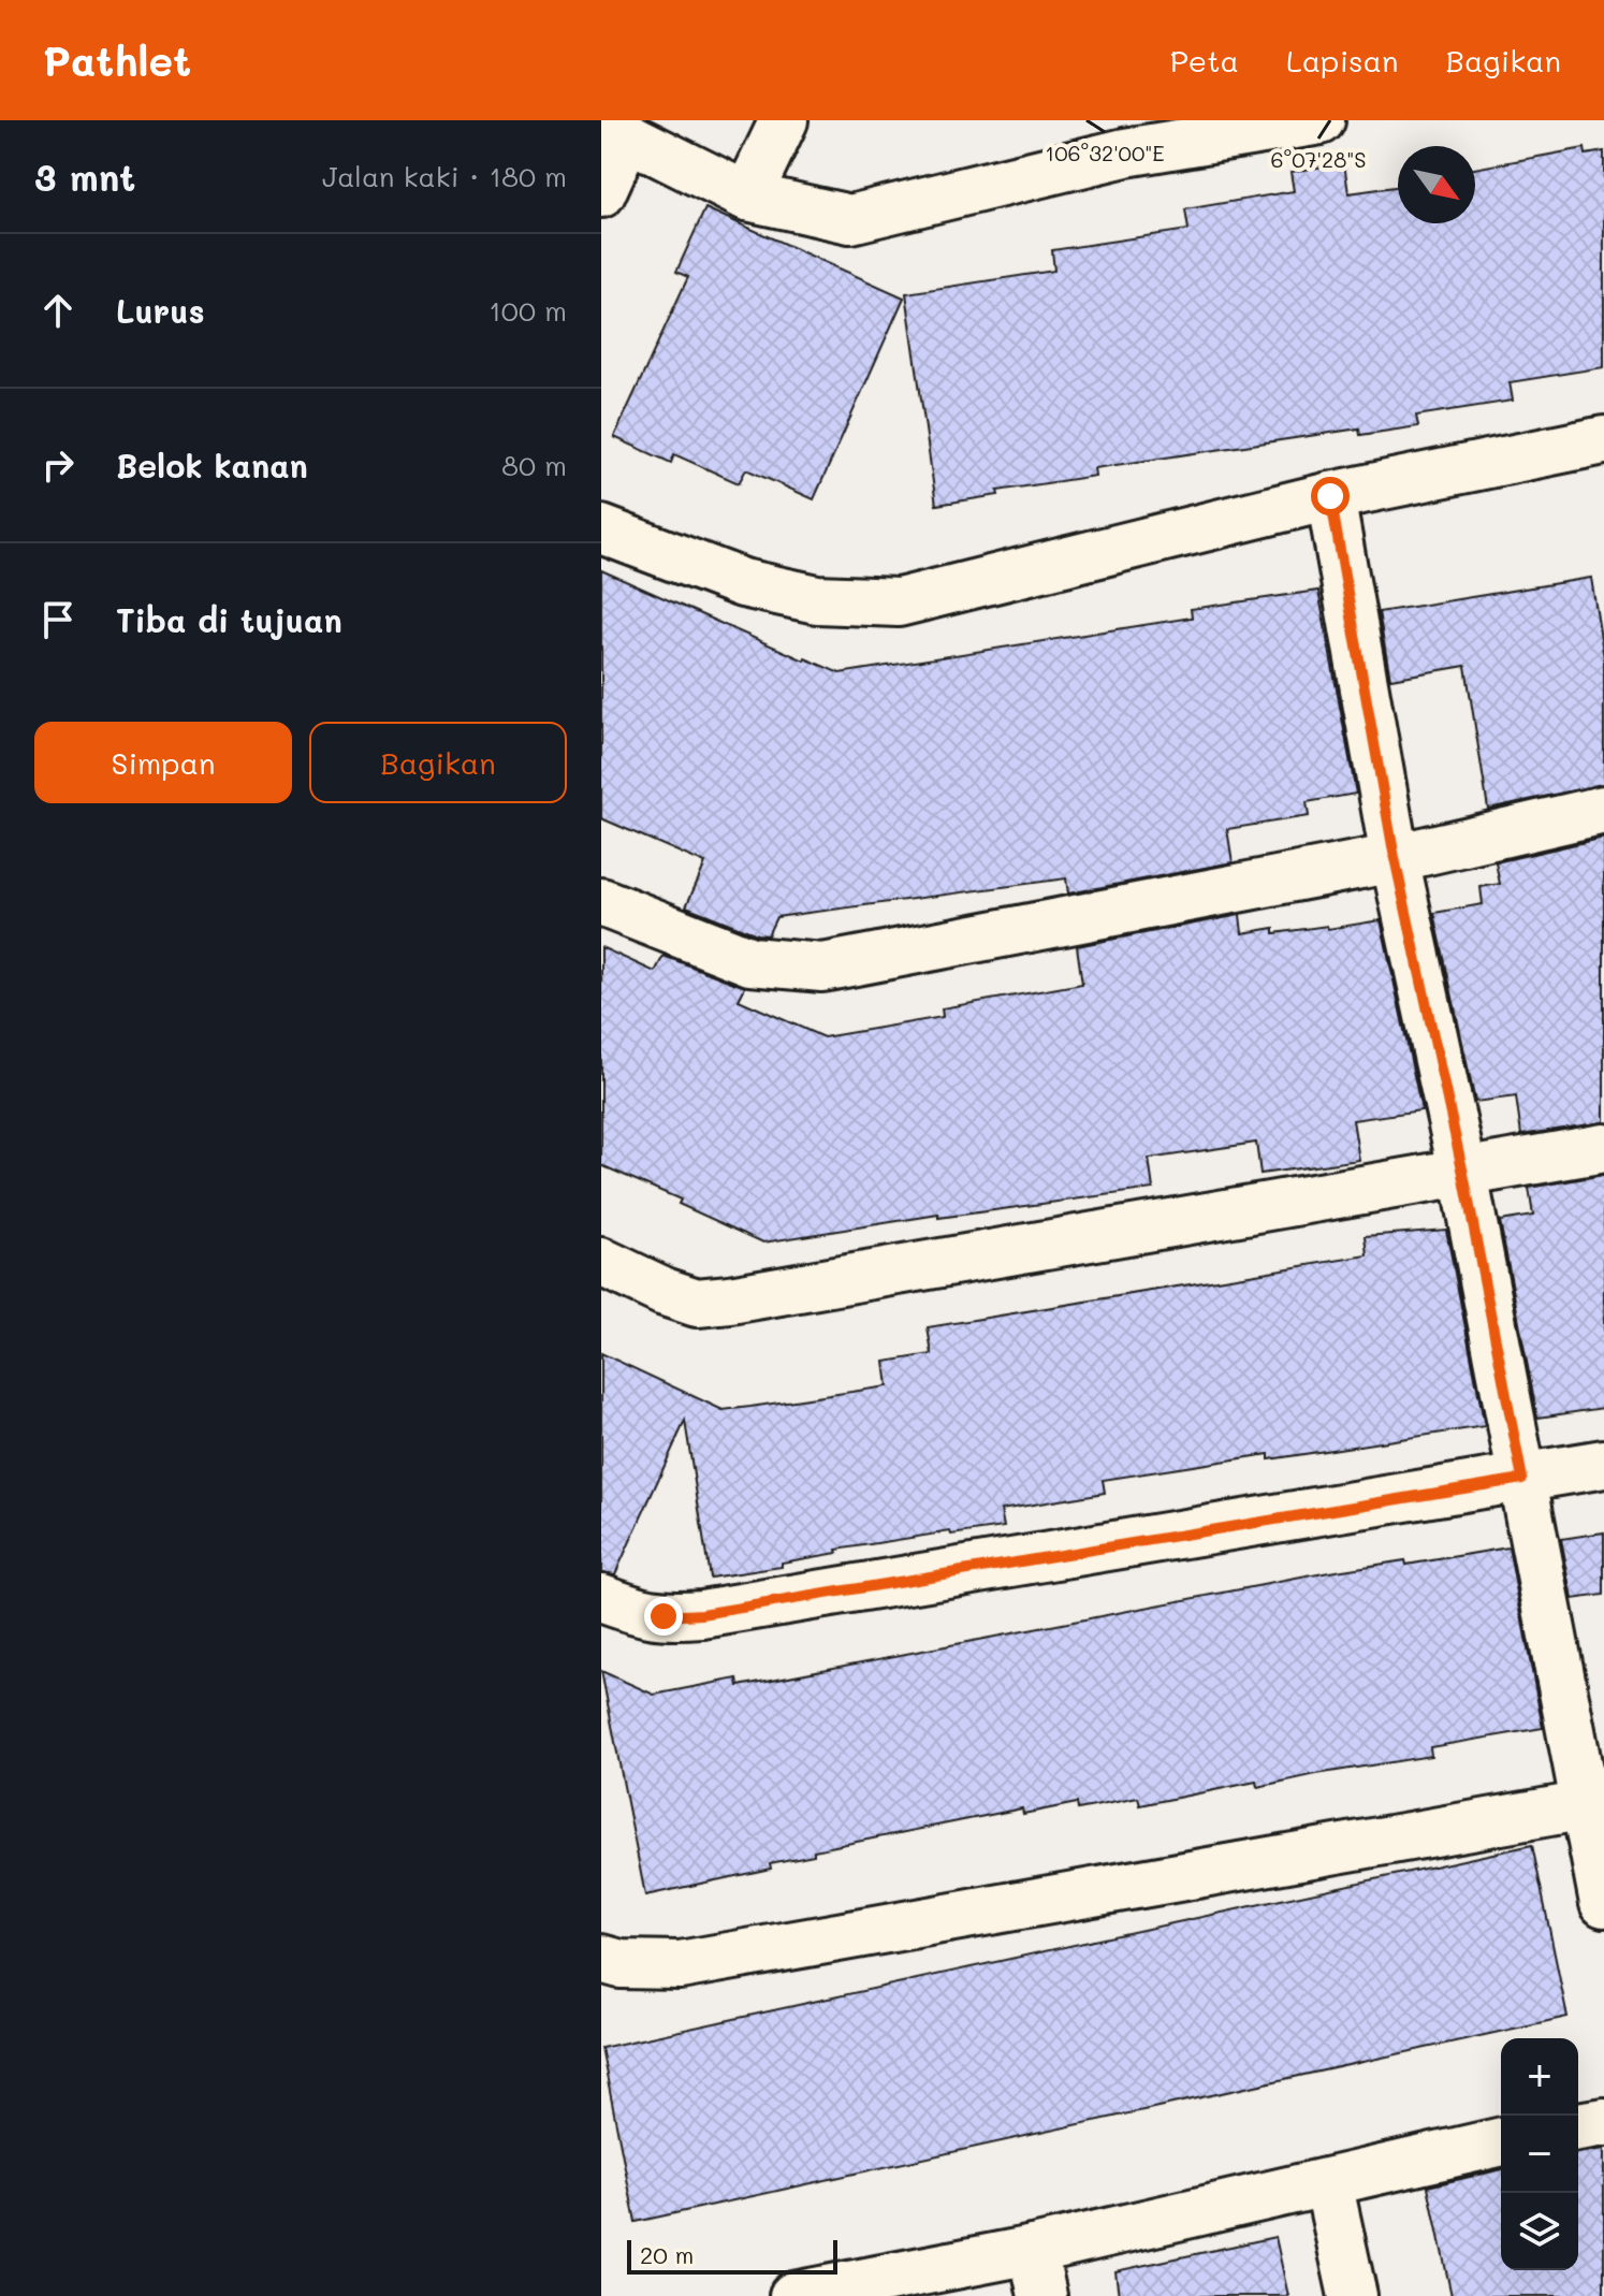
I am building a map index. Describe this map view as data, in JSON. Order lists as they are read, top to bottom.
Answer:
{
  "scale_bar": "20 m",
  "north": "bottom right",
  "page": {
    "header": "Pathlet",
    "nav": ["Peta", "Lapisan", "Bagikan"],
    "heading": ["3 mnt", "Jalan kaki · 180 m"],
    "list": [
      ["Lurus", "100 m"],
      ["Belok kanan", "80 m"],
      "Tiba di tujuan"
    ],
    "buttons": ["Simpan", "Bagikan"],
    "map_buttons": ["+", "−"],
    "scale": "20 m"
  },
  "coordinates": ["106°32'00\"E", "6°07'28\"S"]
}
